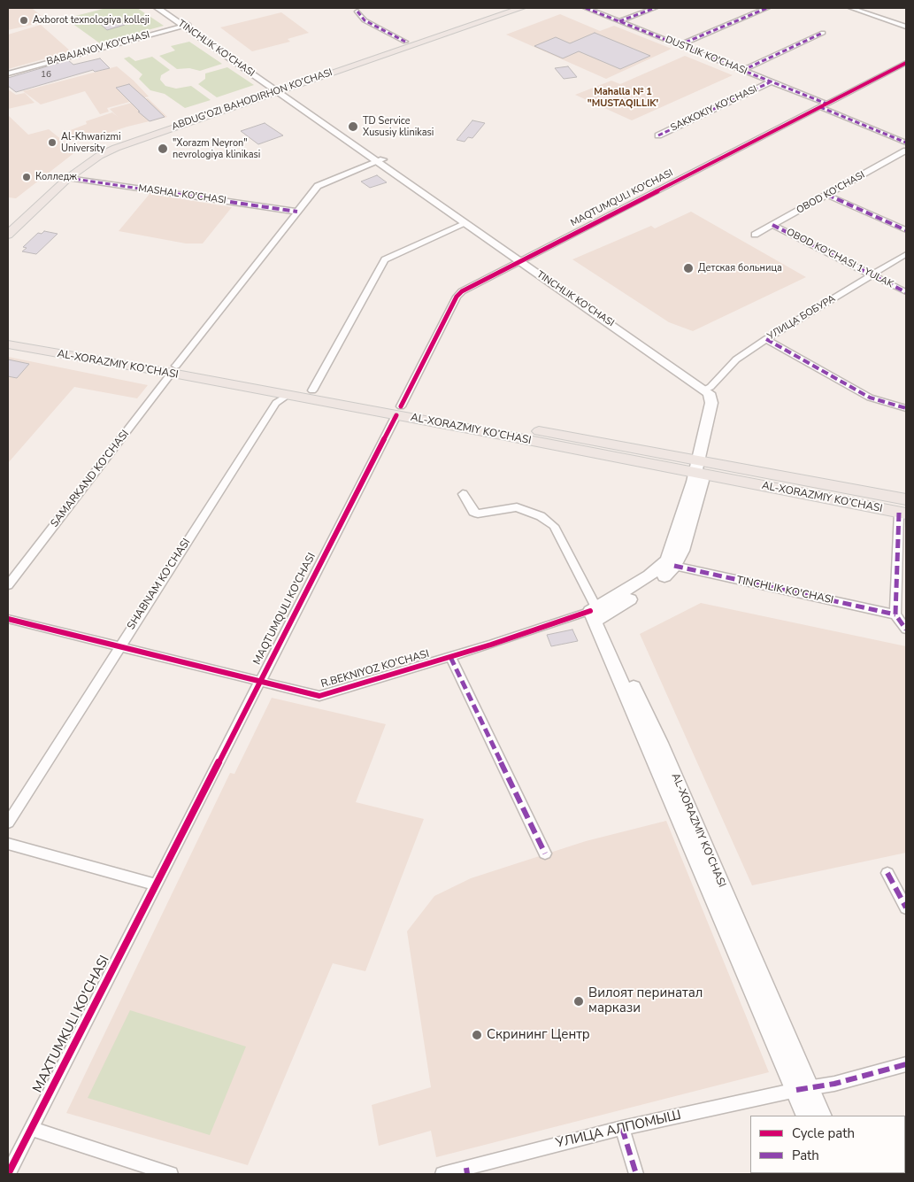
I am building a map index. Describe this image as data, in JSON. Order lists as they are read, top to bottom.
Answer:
{
  "streets": {
    "main road": ["TINCHLIK KO'CHASI", "ABDUG’OZI BAHODIRHON KO’CHASI", "AL-XORAZMIY KO’CHASI"],
    "street": [
      "BABAJANOV KO'CHASI",
      "DUSTLIK KO'CHASI",
      "SAKKOKIY KO'CHASI",
      "OBOD KO'CHASI",
      "MASHAL KO'CHASI",
      "MAQTUMQULI KO'CHASI",
      "OBOD KO'CHASI 1 YULAK",
      "УЛИЦА БОБУРА",
      "SAMARKAND KO’CHASI",
      "SHABNAM KO’CHASI",
      "R.BEKNIYOZ KO'CHASI",
      "MАXTUMKULI KO'CHASI",
      "УЛИЦА АЛПОМЫШ"
    ]
  },
  "crossings": [
    ["BABAJANOV KO'CHASI", "TINCHLIK KO'CHASI"],
    ["TINCHLIK KO'CHASI", "ABDUG’OZI BAHODIRHON KO’CHASI"],
    ["TINCHLIK KO'CHASI", "MAQTUMQULI KO'CHASI"],
    ["TINCHLIK KO'CHASI", "УЛИЦА БОБУРА"],
    ["TINCHLIK KO'CHASI", "AL-XORAZMIY KO’CHASI"],
    ["TINCHLIK KO'CHASI", "SAMARKAND KO’CHASI"],
    ["TINCHLIK KO'CHASI", "R.BEKNIYOZ KO'CHASI"],
    ["DUSTLIK KO'CHASI", "SAKKOKIY KO'CHASI"],
    ["DUSTLIK KO'CHASI", "MAQTUMQULI KO'CHASI"],
    ["ABDUG’OZI BAHODIRHON KO’CHASI", "MASHAL KO'CHASI"],
    ["OBOD KO'CHASI", "OBOD KO'CHASI 1 YULAK"],
    ["MASHAL KO'CHASI", "SAMARKAND KO’CHASI"],
    ["MAQTUMQULI KO'CHASI", "AL-XORAZMIY KO’CHASI"],
    ["MAQTUMQULI KO'CHASI", "R.BEKNIYOZ KO'CHASI"],
    ["MAQTUMQULI KO'CHASI", "MАXTUMKULI KO'CHASI"],
    ["OBOD KO'CHASI 1 YULAK", "УЛИЦА БОБУРА"],
    ["AL-XORAZMIY KO’CHASI", "SAMARKAND KO’CHASI"],
    ["AL-XORAZMIY KO’CHASI", "SHABNAM KO’CHASI"],
    ["AL-XORAZMIY KO’CHASI", "R.BEKNIYOZ KO'CHASI"],
    ["AL-XORAZMIY KO’CHASI", "УЛИЦА АЛПОМЫШ"],
    ["SHABNAM KO’CHASI", "R.BEKNIYOZ KO'CHASI"]
  ],
  "districts": ["Mahalla № 1 \"MUSTAQILLIK'"],
  "places": [
    "Axborot texnologiya kolleji",
    "TD Service Xususiy klinikasi",
    "Al-Khwarizmi University",
    "\"Xorazm Neyron\" nevrologiya klinikasi",
    "Колледж",
    "Детская больница",
    "Вилоят перинатал маркази",
    "Скрининг Центр"
  ],
  "house_numbers": ["16"],
  "legend": ["Cycle path", "Path"]
}
